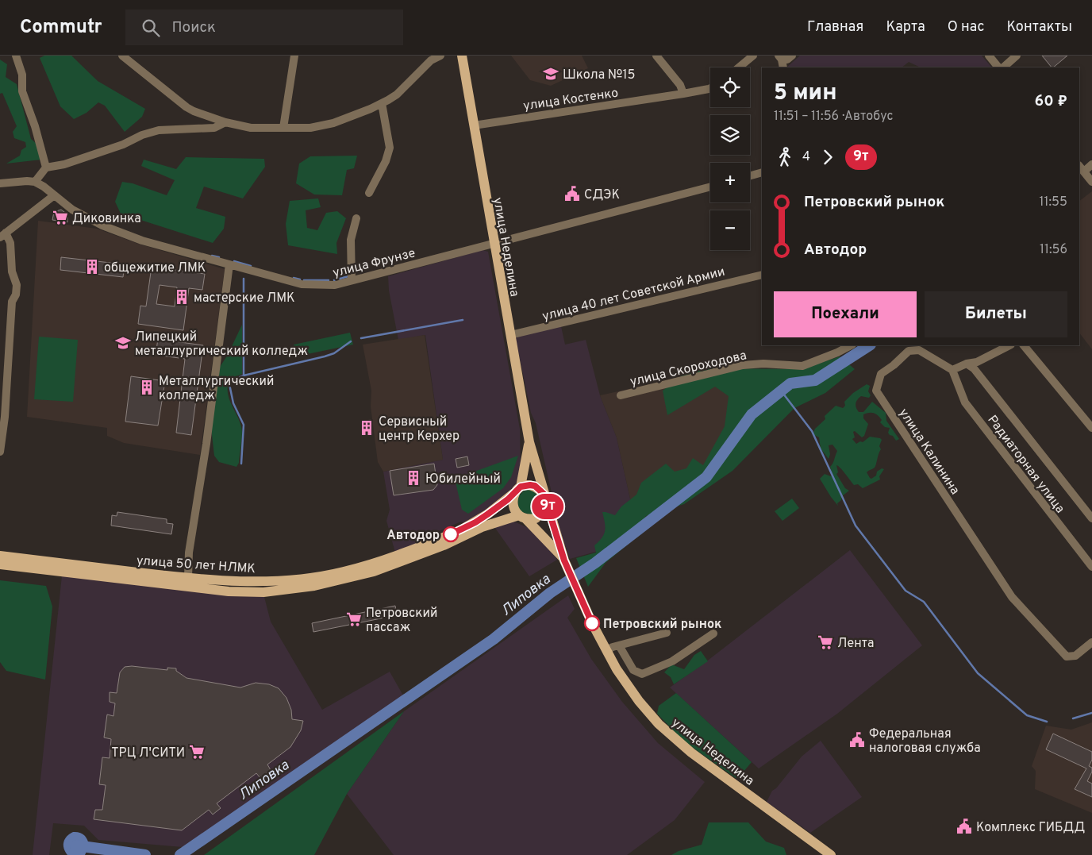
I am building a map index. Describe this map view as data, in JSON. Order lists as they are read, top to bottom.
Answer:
{
  "streets": {
    "main road": ["улица Неделина", "улица 50 лет НЛМК"],
    "street": [
      "улица Костенко",
      "улица Фрунзе",
      "улица 40 лет Советской Армии",
      "улица Скороходова",
      "улица Калинина",
      "Радиаторная улица"
    ]
  },
  "crossings": [
    ["улица Костенко", "улица Неделина"],
    ["улица Неделина", "улица Фрунзе"],
    ["улица Неделина", "улица 40 лет Советской Армии"],
    ["улица Неделина", "улица 50 лет НЛМК"],
    ["улица Калинина", "Радиаторная улица"]
  ],
  "water": ["Липовка"],
  "places": {
    "school or university": ["Школа №15", "Липецкий металлургический колледж"],
    "public building": ["СДЭК", "Федеральная налоговая служба", "Комплекс ГИБДД"],
    "supermarket": [
      "Диковинка",
      "Петровский пассаж",
      "Лента",
      "ТРЦ Л'СИТИ"
    ],
    "building": [
      "общежитие ЛМК",
      "мастерские ЛМК",
      "Металлургический колледж",
      "Сервисный центр Керхер",
      "Юбилейный"
    ],
    "other": ["Автодор", "Петровский рынок"]
  },
  "lines": ["bus line 9т"],
  "page": {
    "header": "Commutr",
    "search": "Поиск",
    "nav": [
      "Главная",
      "Карта",
      "О нас",
      "Контакты"
    ],
    "on_map": "9т",
    "map_buttons": ["+", "−"],
    "heading": ["5 мин", "11:51 – 11:56 · Автобус", "60 ₽"],
    "legs": ["4", "9т"],
    "list": [
      {
        "name": "Петровский рынок",
        "value": "11:55"
      },
      {
        "name": "Автодор",
        "value": "11:56"
      }
    ],
    "buttons": ["Поехали", "Билеты"]
  }
}
